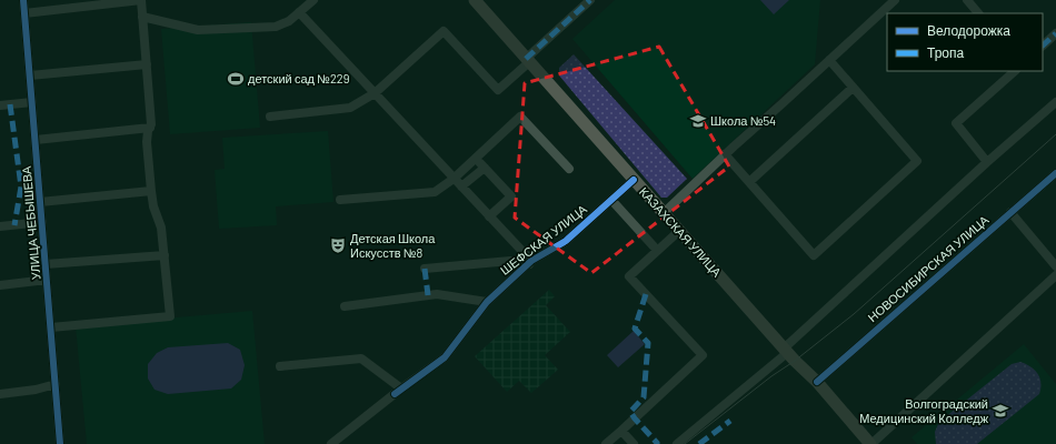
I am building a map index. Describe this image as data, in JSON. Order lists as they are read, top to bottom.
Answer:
{
  "streets": {
    "main road": ["КАЗАХСКАЯ УЛИЦА"],
    "street": ["УЛИЦА ЧЕБЫШЕВА", "ШЕФСКАЯ УЛИЦА", "НОВОСИБИРСКАЯ УЛИЦА"]
  },
  "crossings": [
    ["КАЗАХСКАЯ УЛИЦА", "ШЕФСКАЯ УЛИЦА"],
    ["КАЗАХСКАЯ УЛИЦА", "НОВОСИБИРСКАЯ УЛИЦА"]
  ],
  "places": {
    "sports": ["детский сад №229"],
    "school or university": ["Школа №54", "Волгоградский Медицинский Колледж"],
    "theatre": ["Детская Школа Искусств №8"]
  },
  "legend": ["Велодорожка", "Тропа"]
}
